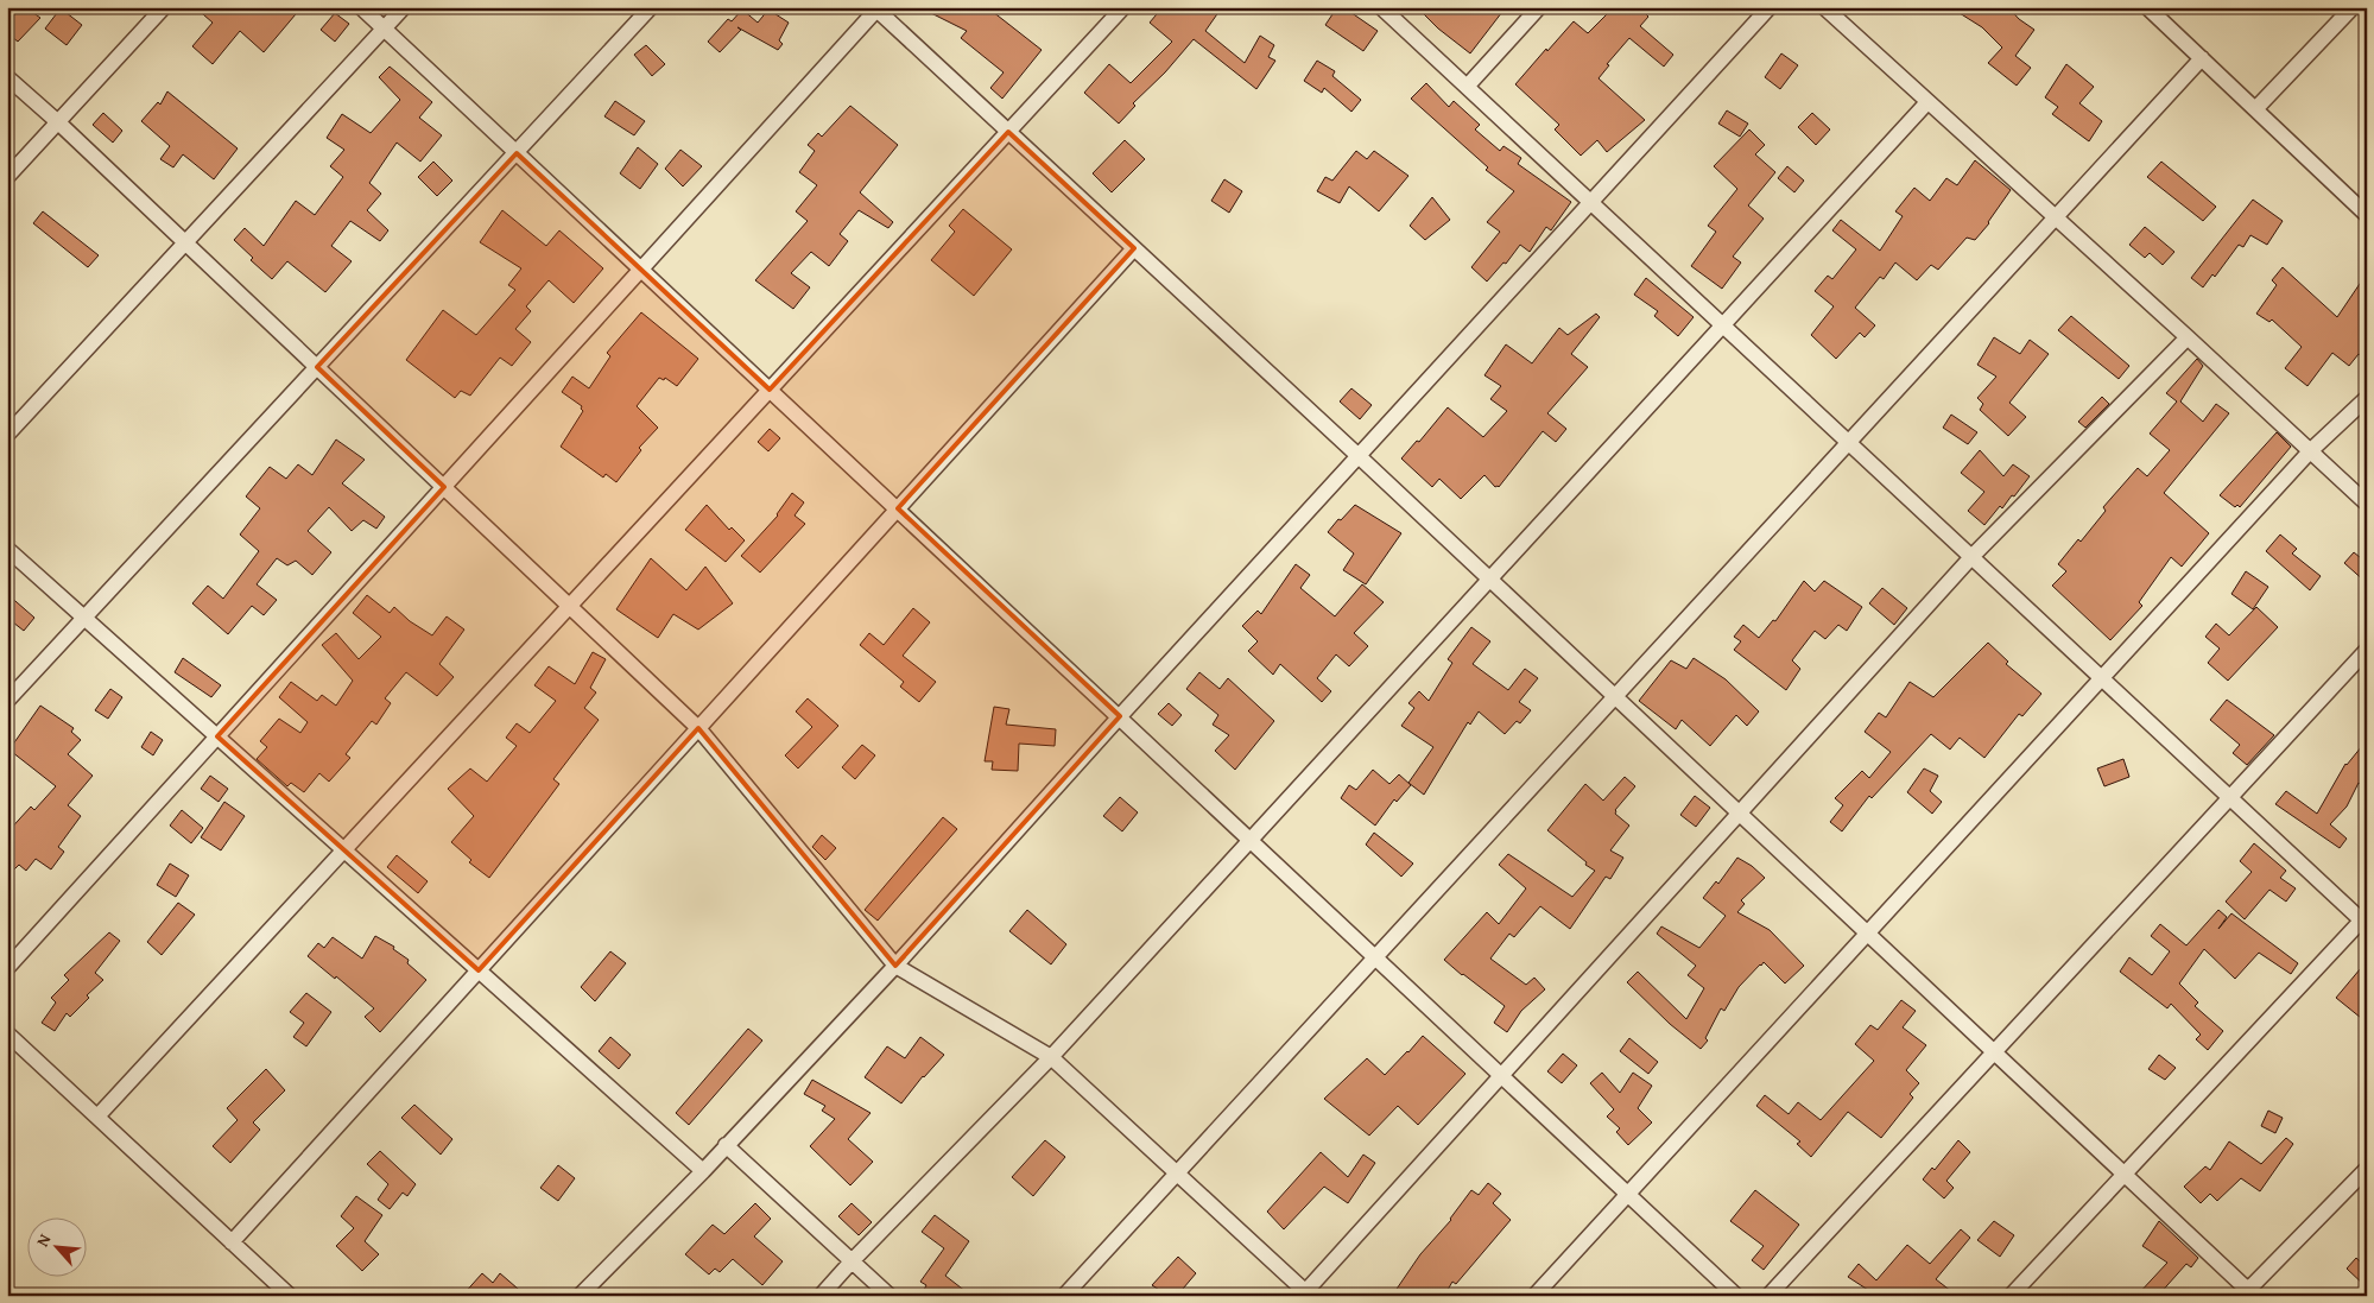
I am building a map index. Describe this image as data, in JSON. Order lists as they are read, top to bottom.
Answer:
{
  "north": "top left"
}
